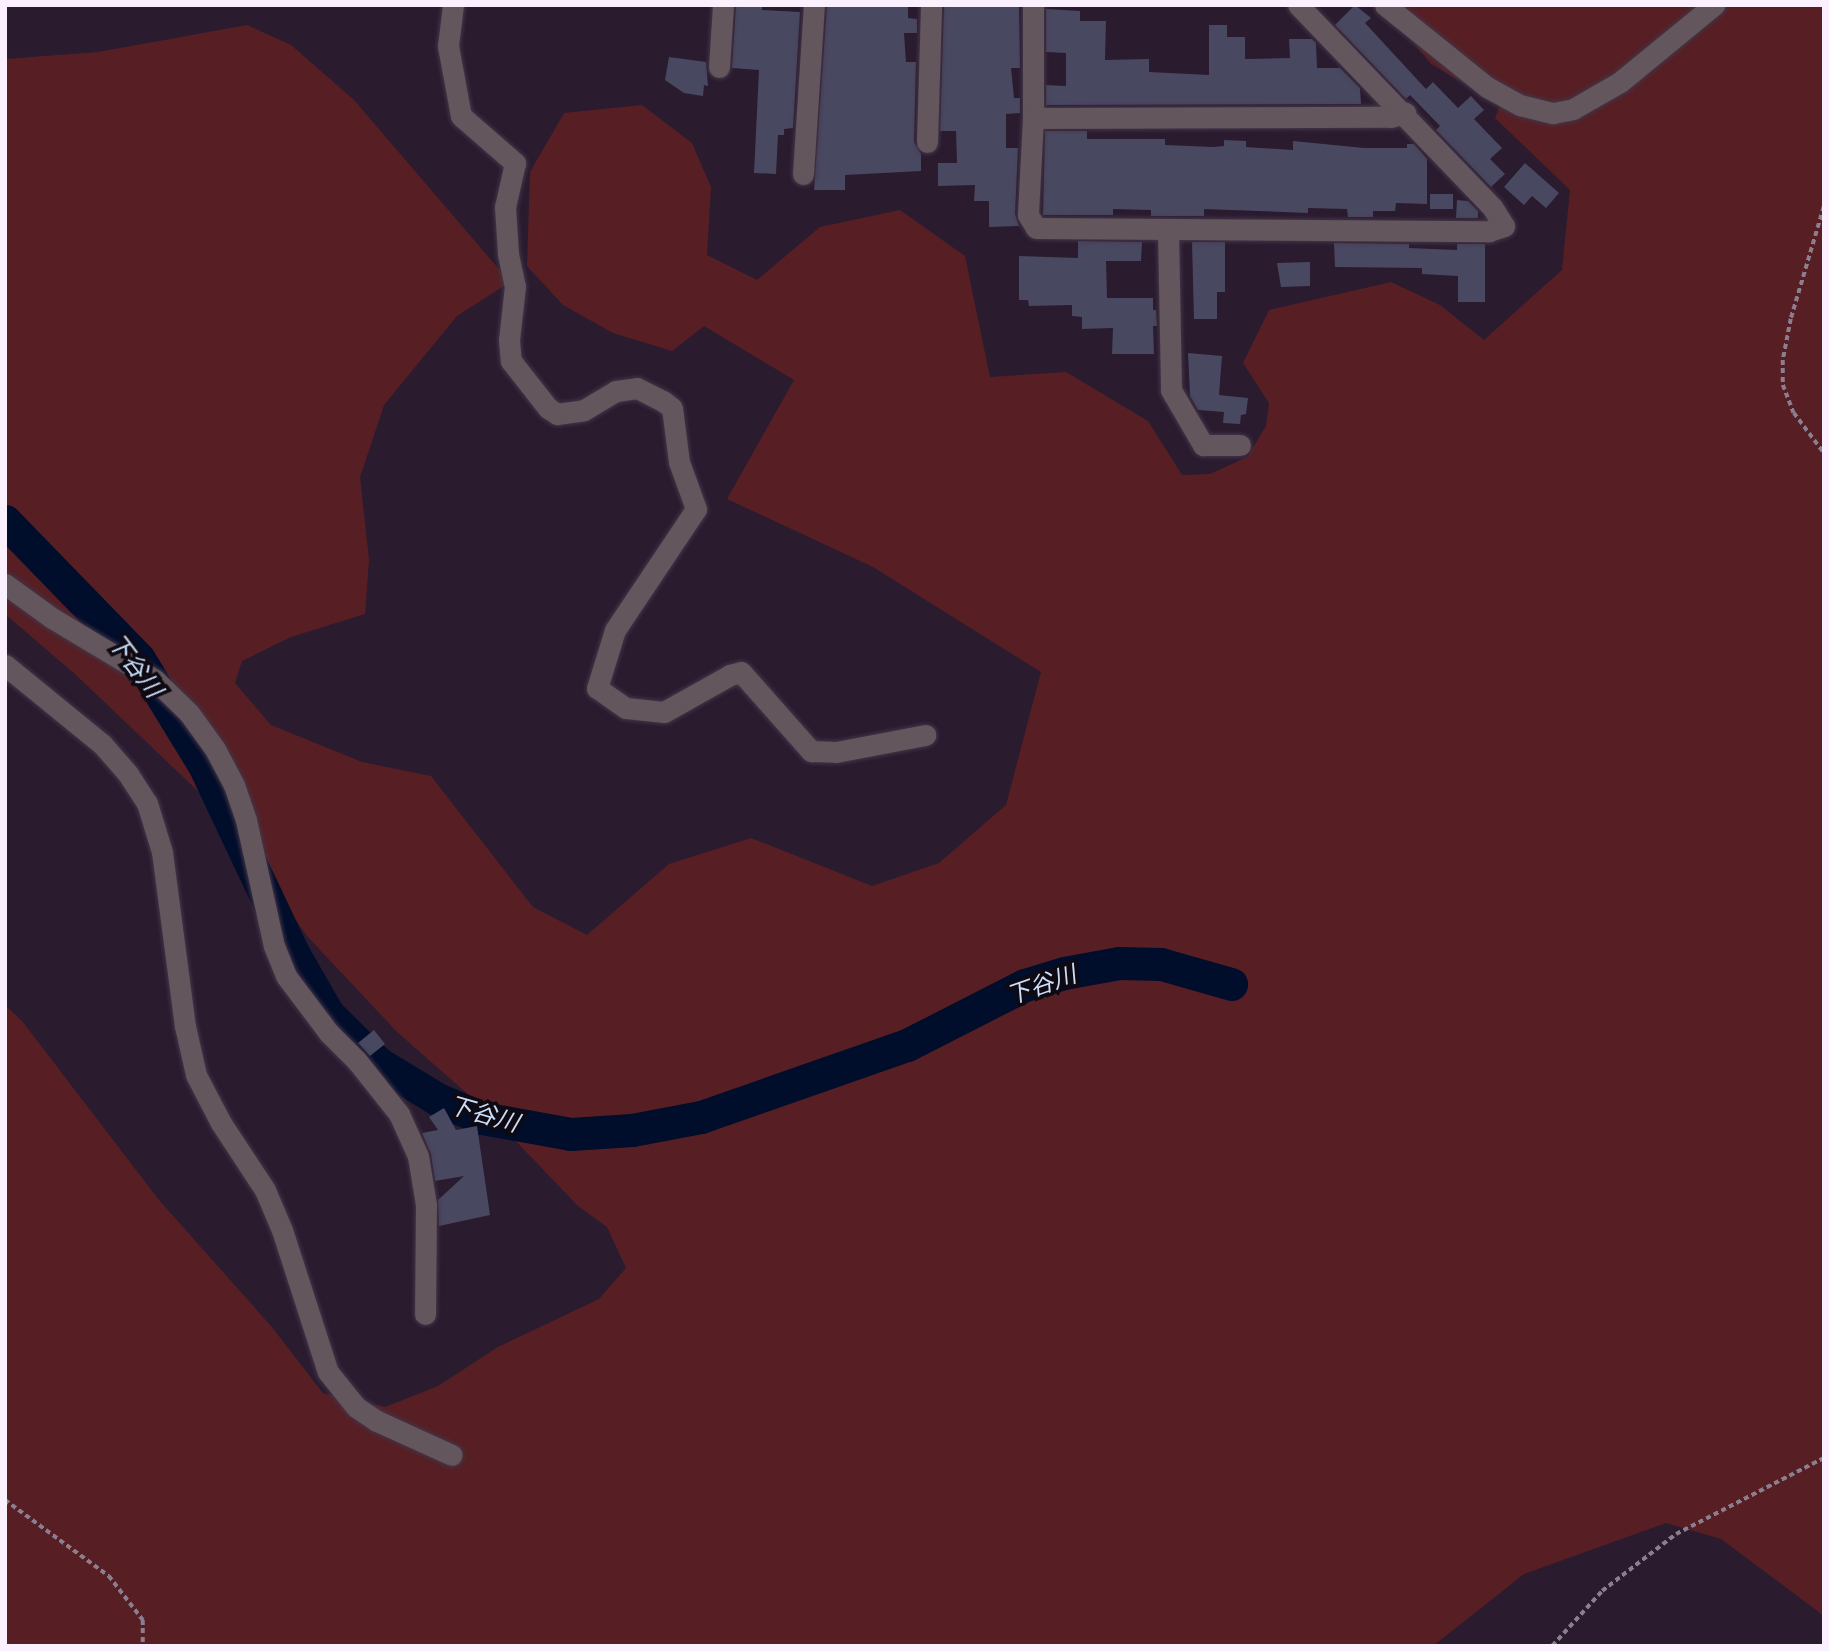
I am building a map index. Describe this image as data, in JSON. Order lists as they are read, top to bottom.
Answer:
{
  "water": ["下谷川"]
}
